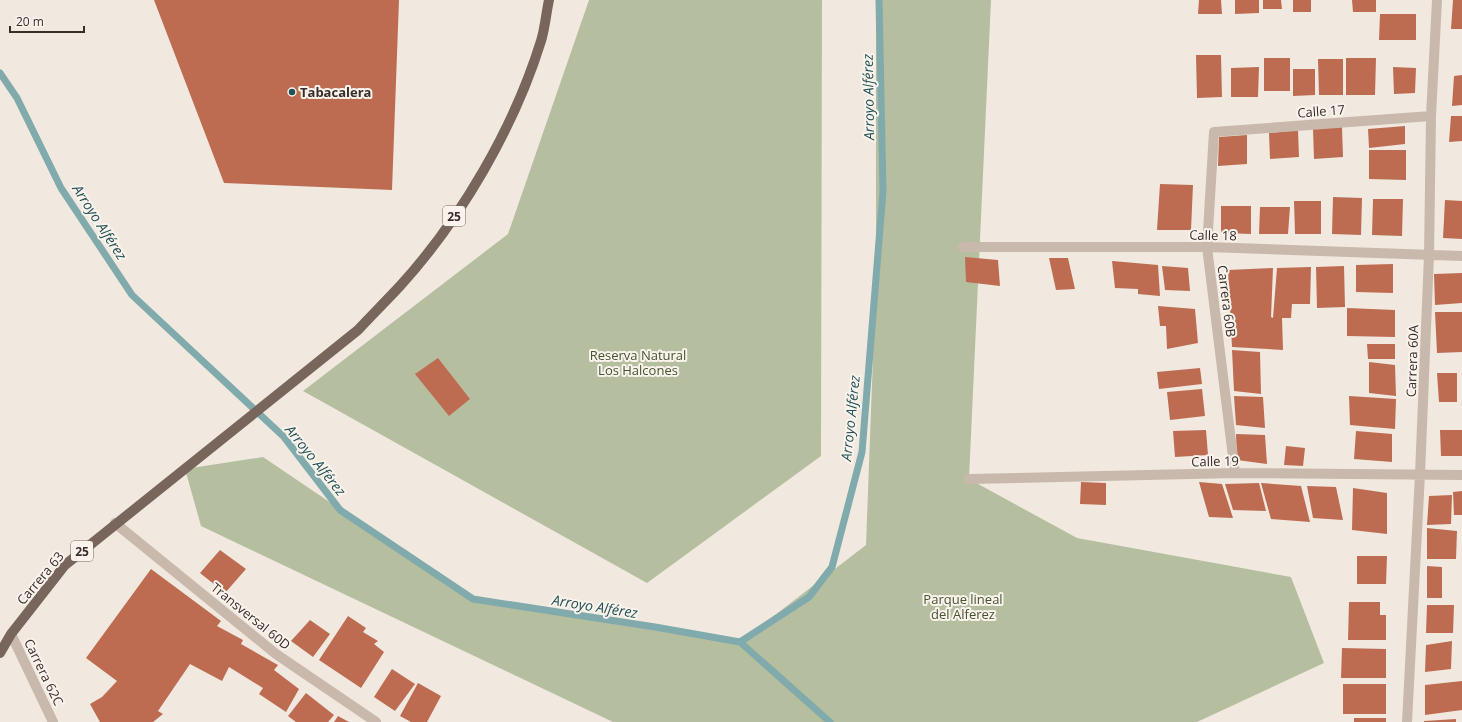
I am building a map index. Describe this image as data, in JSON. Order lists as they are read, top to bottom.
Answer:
{
  "streets": {
    "main road": ["25", "Carrera 63"],
    "street": [
      "Calle 17",
      "Calle 18",
      "Carrera 60B",
      "Carrera 60A",
      "Calle 19",
      "Transversal 60D",
      "Carrera 62C"
    ]
  },
  "crossings": [
    ["Calle 17", "Carrera 60B"],
    ["Calle 17", "Carrera 60A"],
    ["Calle 18", "Carrera 60B"],
    ["Calle 18", "Carrera 60A"],
    ["Carrera 60B", "Calle 19"],
    ["Carrera 60A", "Calle 19"],
    ["Carrera 63", "Transversal 60D"],
    ["Carrera 63", "Carrera 62C"]
  ],
  "water": ["Arroyo Alférez"],
  "parks": ["Reserva Natural Los Halcones", "Parque lineal del Alferez"],
  "places": ["Tabacalera"],
  "scale_bar": "20 m"
}
